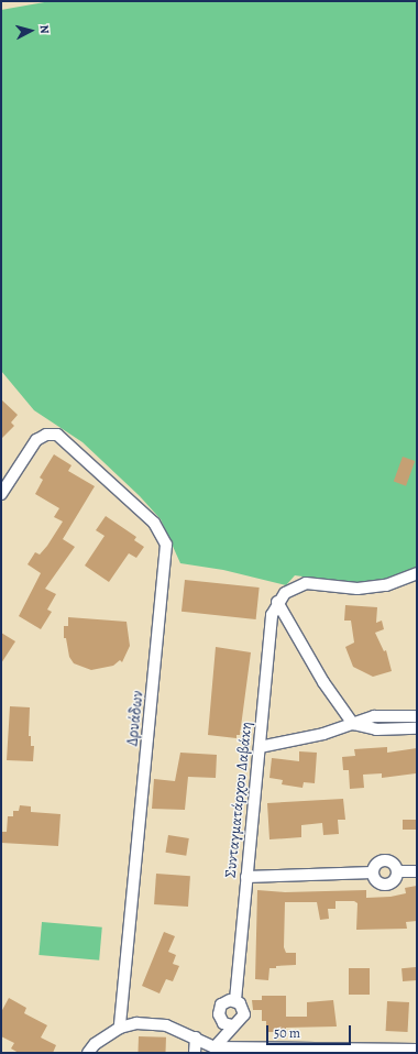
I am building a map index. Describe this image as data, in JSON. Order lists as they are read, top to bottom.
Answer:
{
  "streets": {
    "street": ["Δρυάδων", "Συνταγματάρχου Δαβάκη"]
  },
  "scale_bar": "50 m",
  "north": "right"
}
